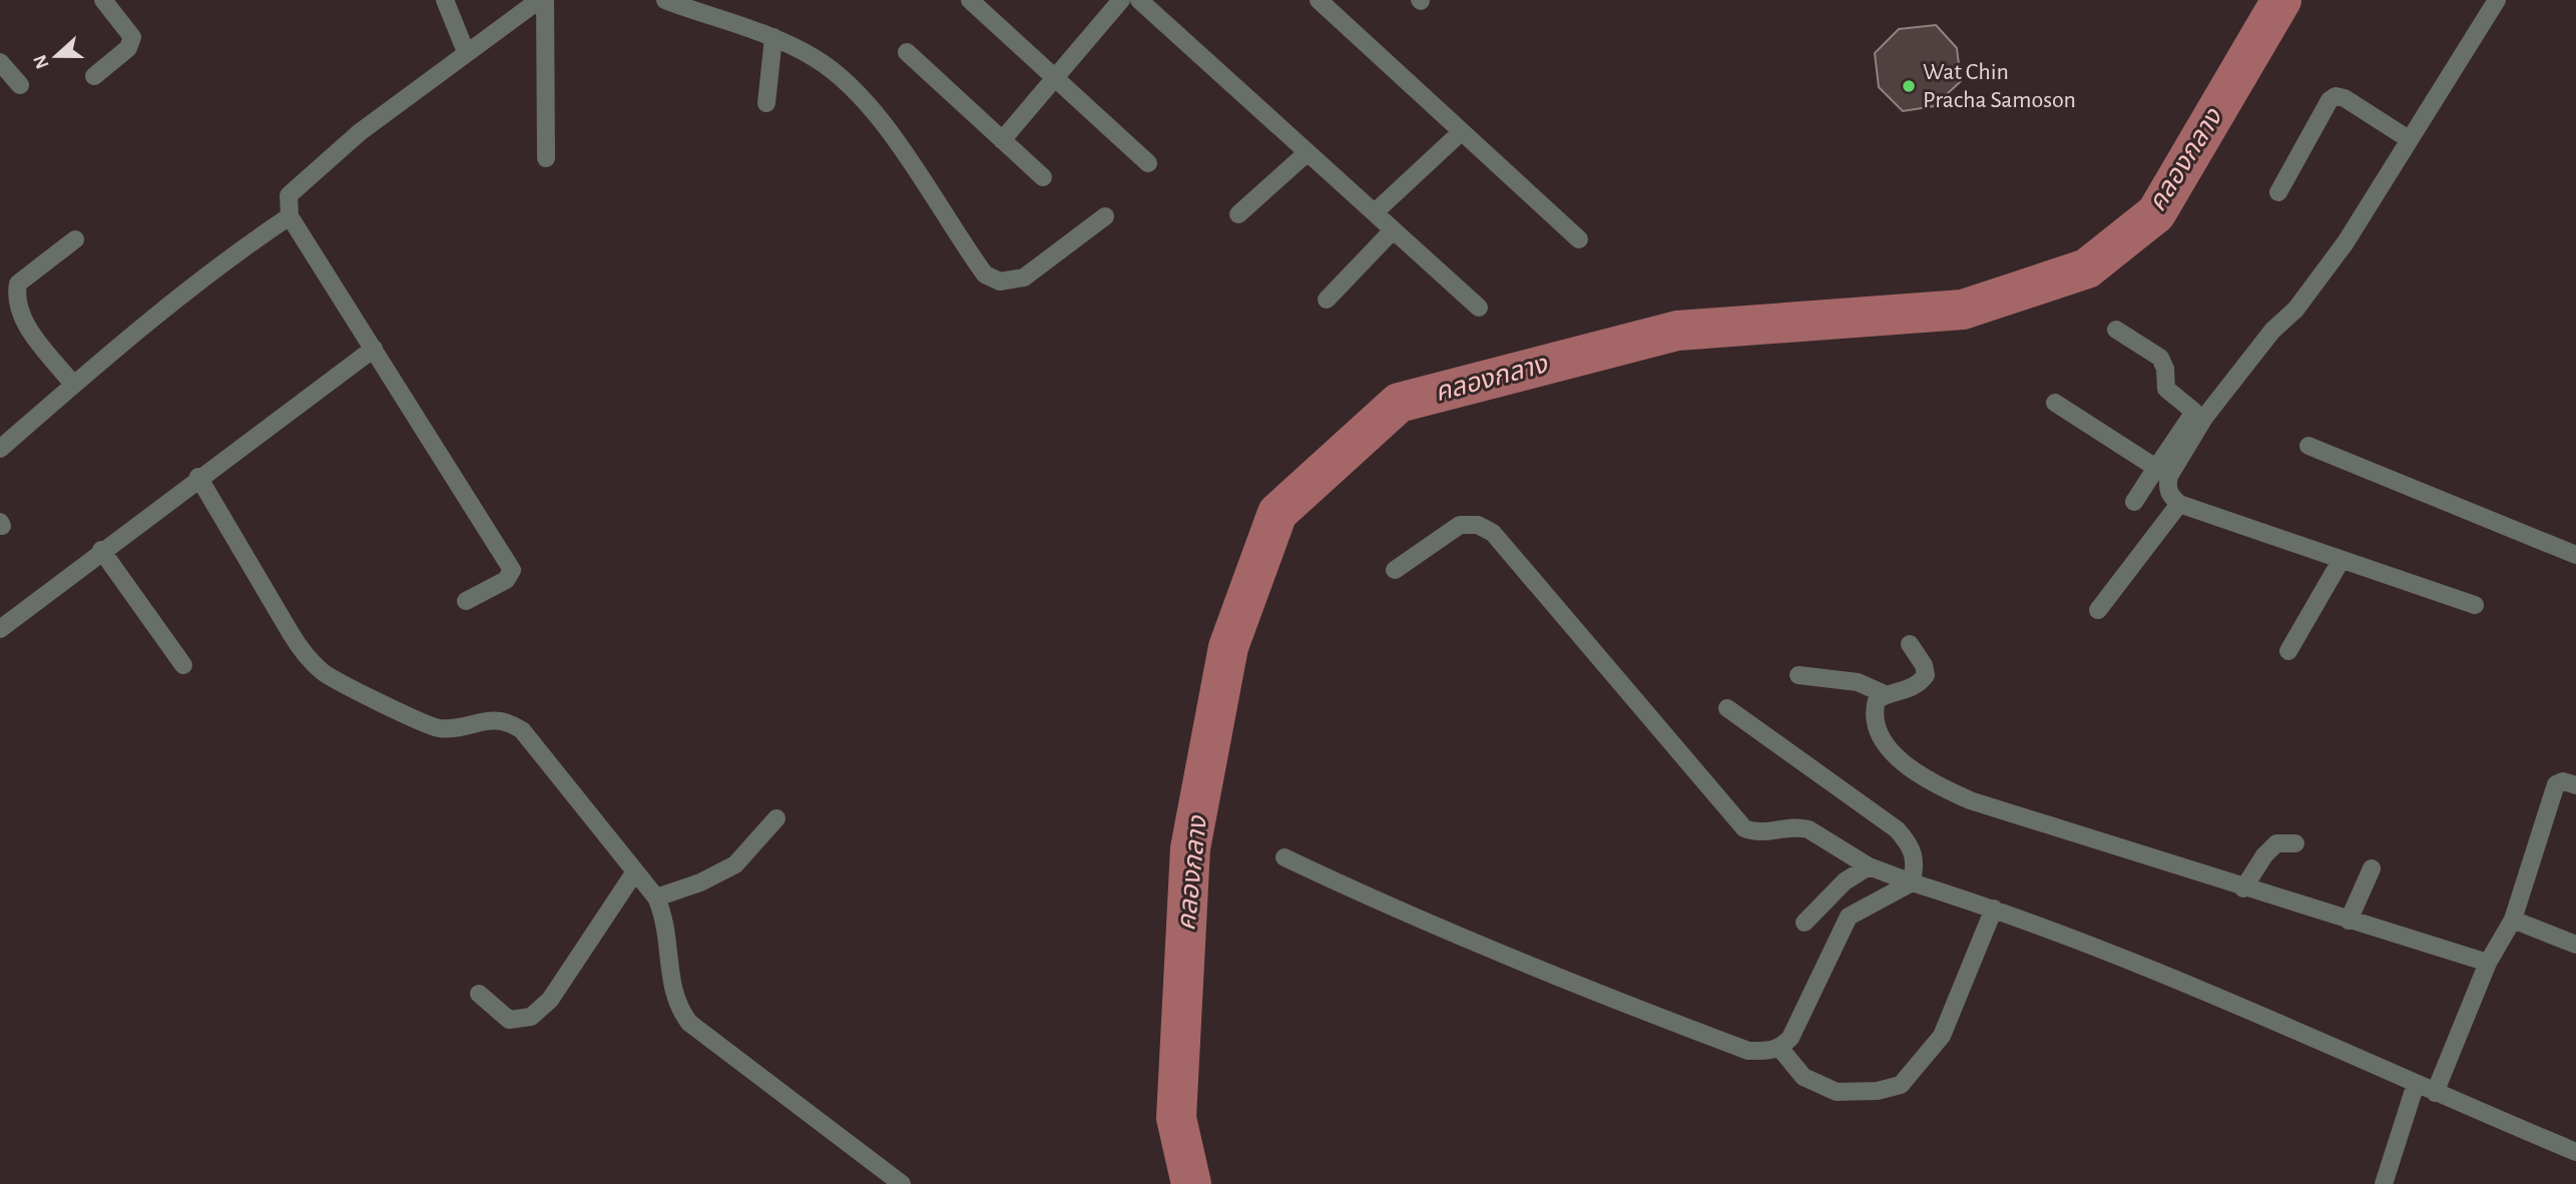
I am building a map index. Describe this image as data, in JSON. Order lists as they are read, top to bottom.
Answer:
{
  "water": ["คลองกลาง"],
  "places": ["Wat Chin Pracha Samoson"],
  "north": "left"
}
